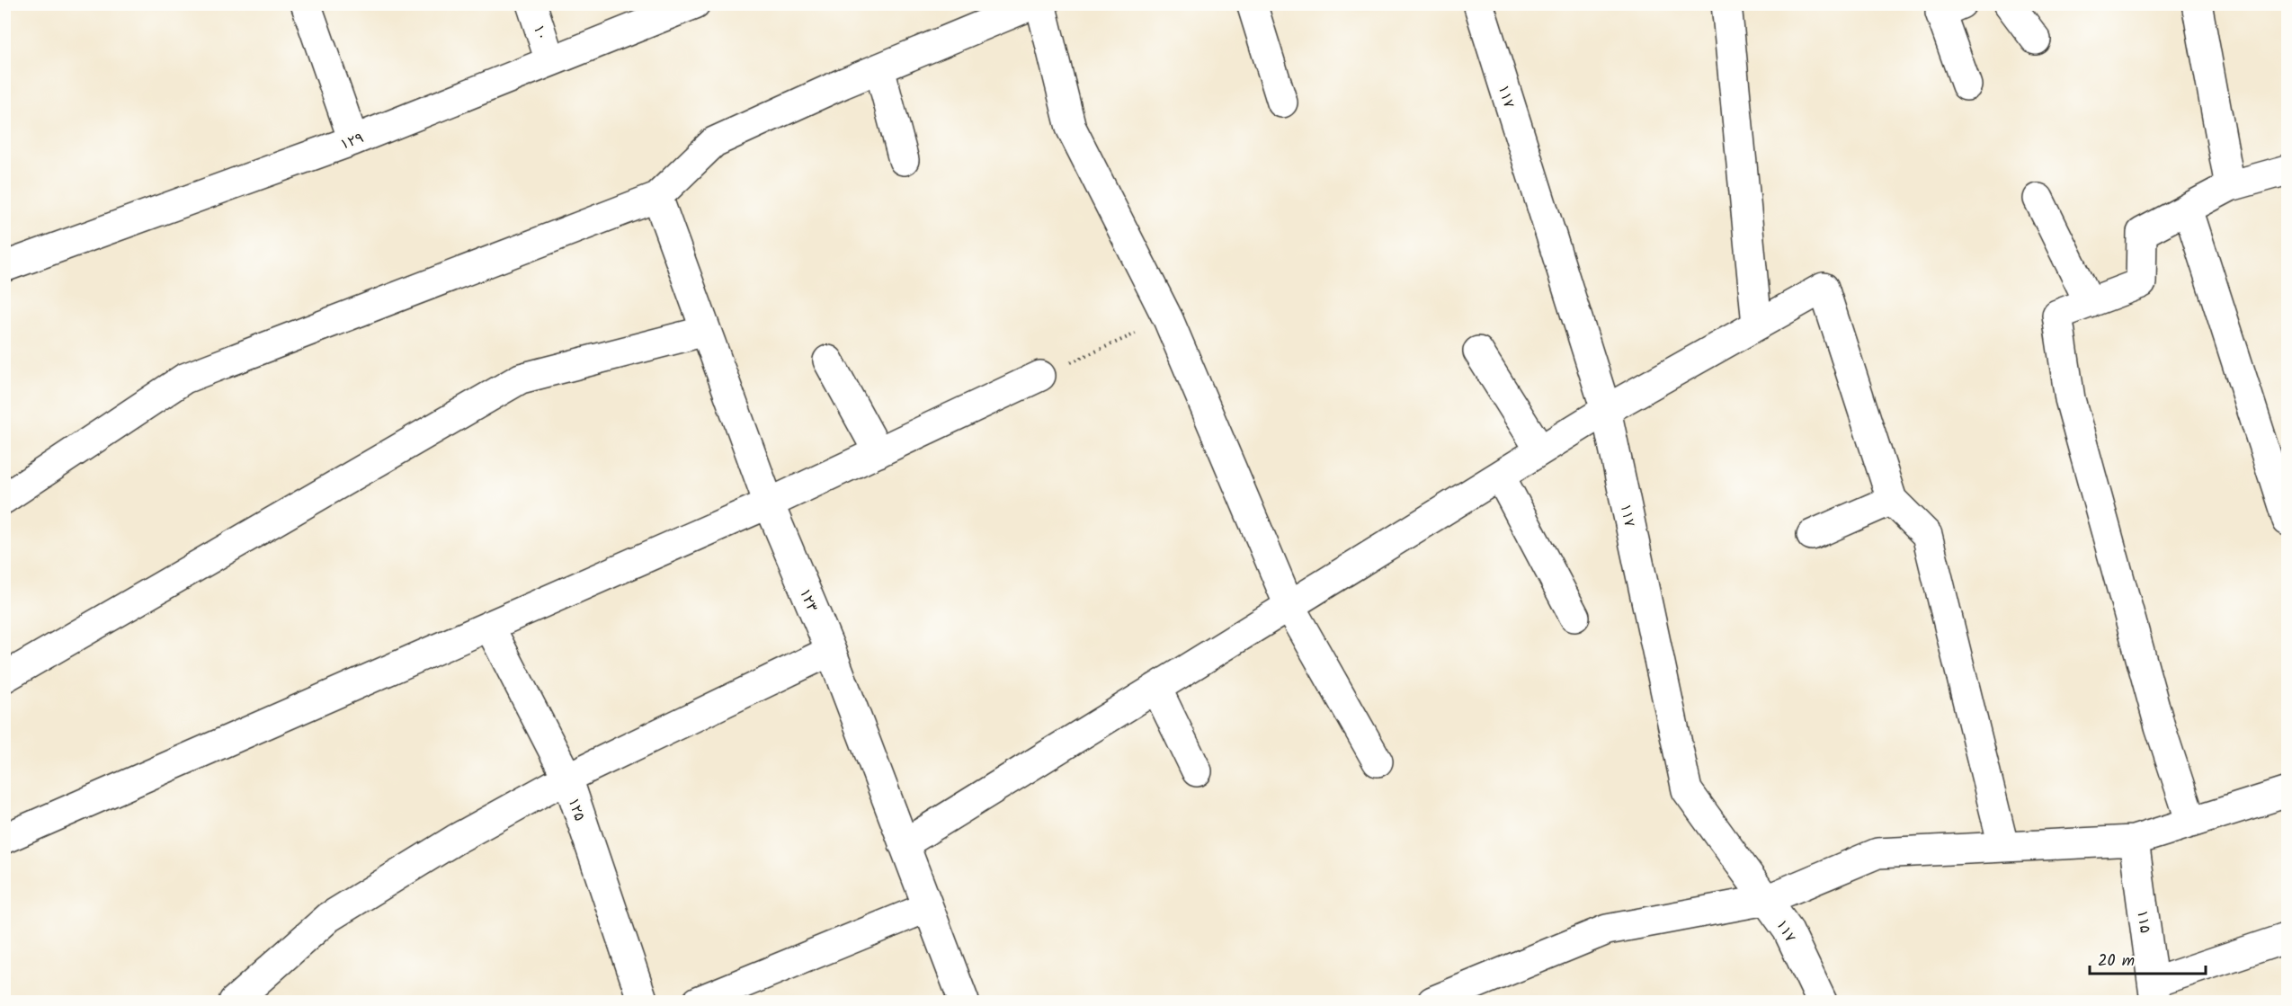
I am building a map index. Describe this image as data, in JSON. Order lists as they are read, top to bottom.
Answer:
{
  "streets": {
    "street": [
      "۱۰",
      "۱۱۷",
      "۱۲۹",
      "۱۲۳",
      "۱۲۵",
      "۱۱۵"
    ]
  },
  "crossings": [
    ["۱۰", "۱۲۹"]
  ],
  "scale_bar": "20 m"
}
